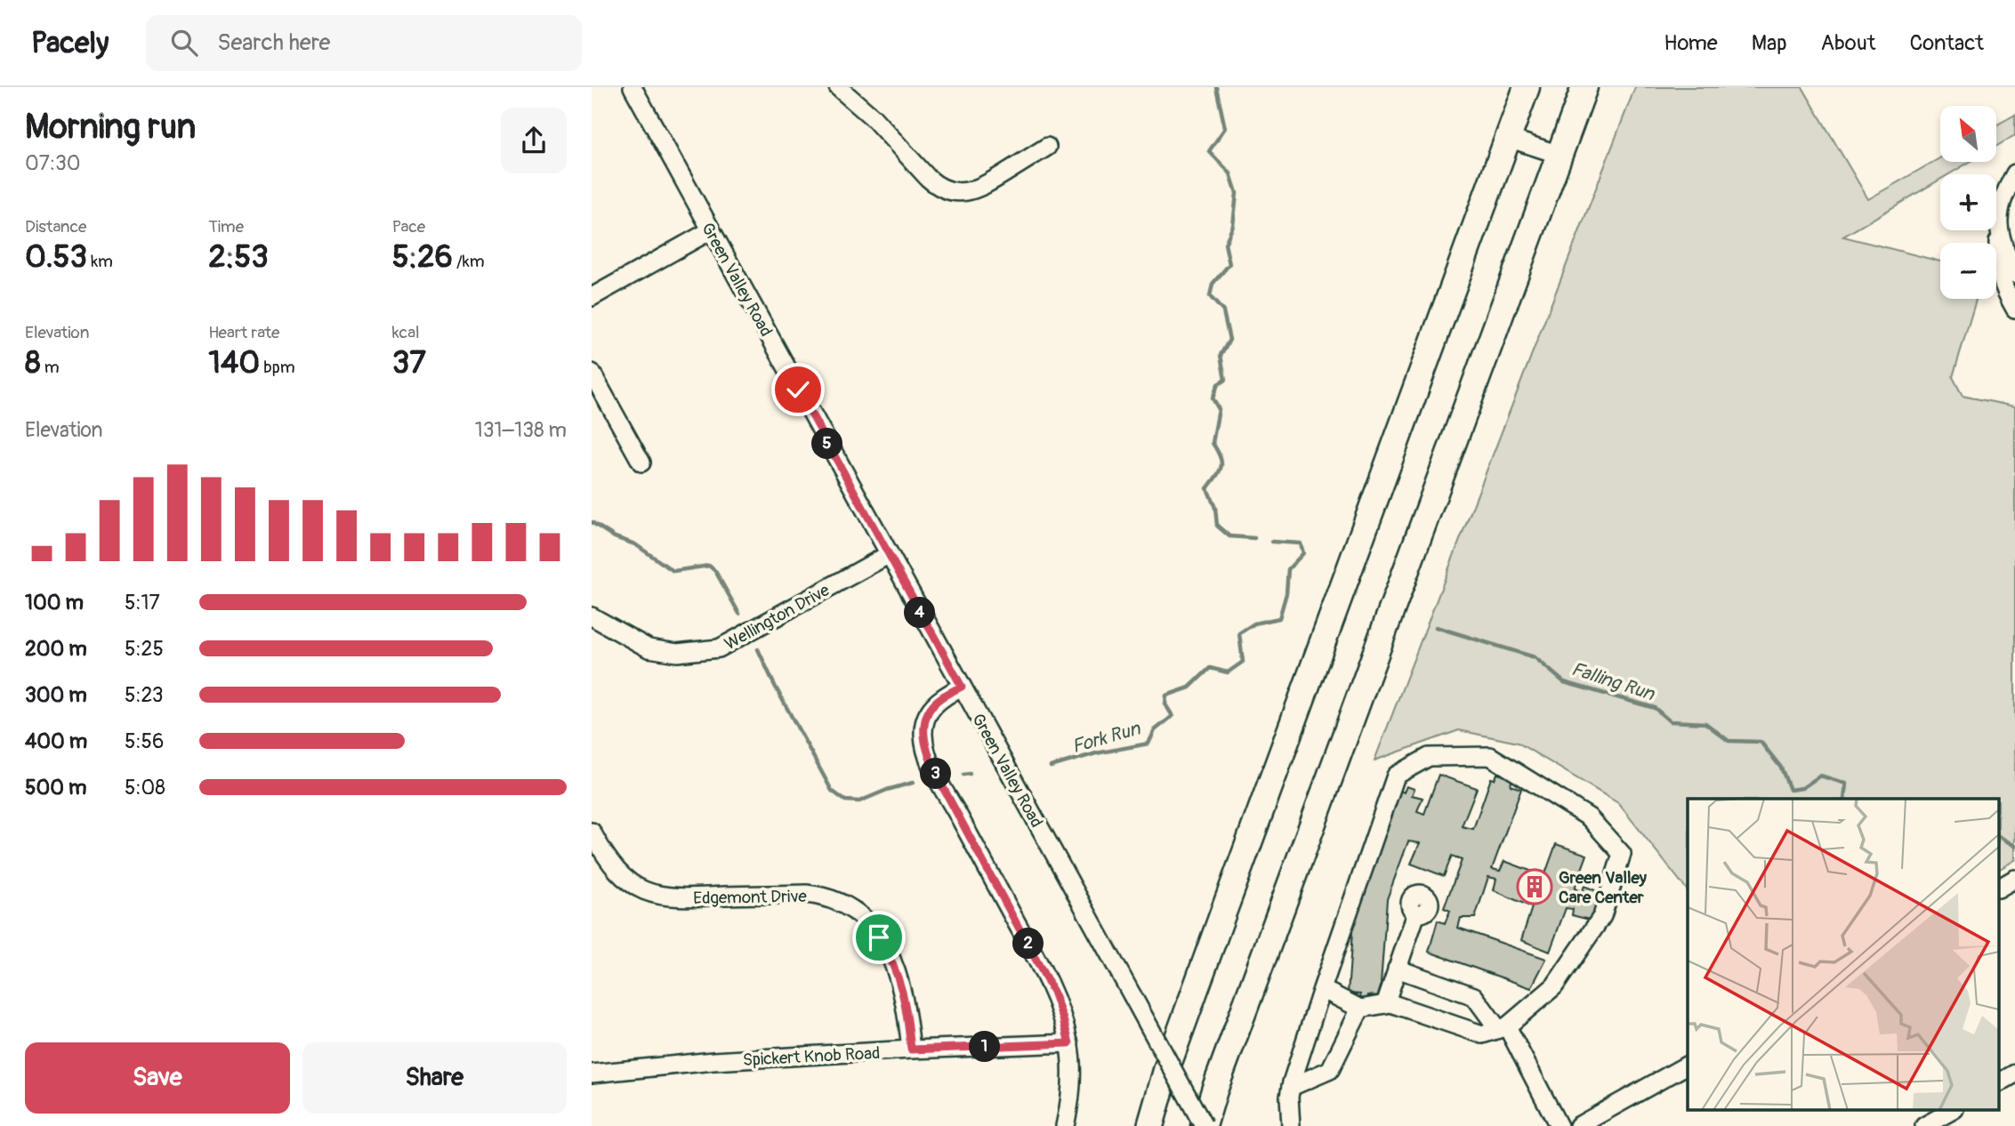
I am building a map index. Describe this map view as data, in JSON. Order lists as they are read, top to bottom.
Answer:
{
  "streets": {
    "street": [
      "Green Valley Road",
      "Wellington Drive",
      "Edgemont Drive",
      "Spickert Knob Road"
    ]
  },
  "crossings": [
    ["Green Valley Road", "Wellington Drive"],
    ["Edgemont Drive", "Spickert Knob Road"]
  ],
  "water": ["Falling Run", "Fork Run"],
  "places": {
    "building": ["Green Valley Care Center"]
  },
  "north": "top left",
  "page": {
    "header": "Pacely",
    "search": "Search here",
    "nav": [
      "Home",
      "Map",
      "About",
      "Contact"
    ],
    "heading": ["Morning run", "07:30"],
    "map_buttons": ["+", "−"],
    "stats": [
      ["Distance", "0.53 km"],
      ["Time", "2:53"],
      ["Pace", "5:26 /km"],
      ["Elevation", "8 m"],
      ["Heart rate", "140 bpm"],
      ["kcal", "37"]
    ],
    "chart": ["Elevation", "131–138 m"],
    "pins": [
      "5",
      "4",
      "3",
      "2",
      "1"
    ],
    "list": [
      {
        "name": "100 m",
        "note": "5:17"
      },
      {
        "name": "200 m",
        "note": "5:25"
      },
      {
        "name": "300 m",
        "note": "5:23"
      },
      {
        "name": "400 m",
        "note": "5:56"
      },
      {
        "name": "500 m",
        "note": "5:08"
      }
    ],
    "buttons": ["Save", "Share"]
  }
}
